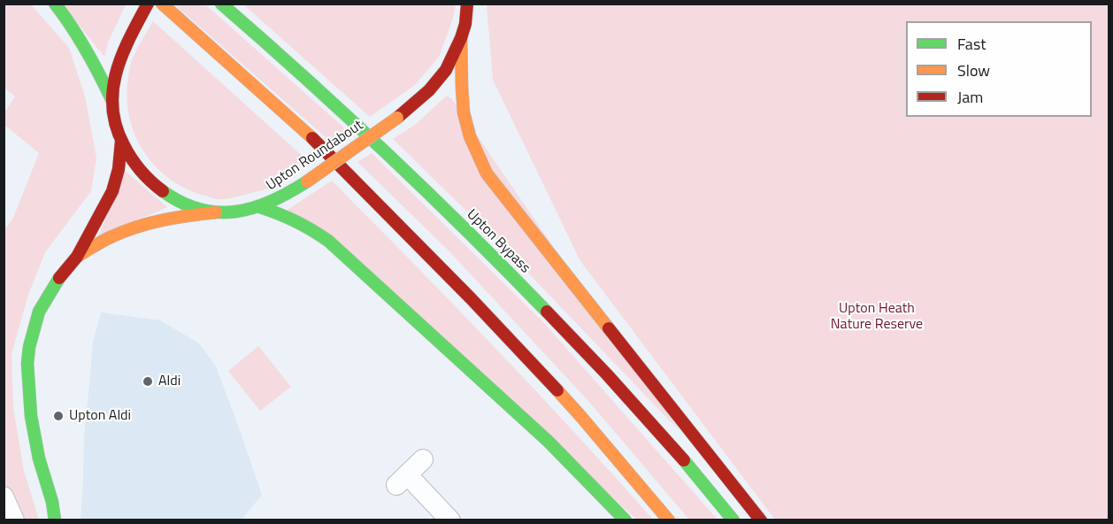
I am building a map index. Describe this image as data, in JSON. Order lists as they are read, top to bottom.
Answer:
{
  "streets": {
    "main road": ["Upton Roundabout", "Upton Bypass"]
  },
  "parks": ["Upton Heath Nature Reserve"],
  "places": ["Aldi", "Upton Aldi"],
  "legend": ["Fast", "Slow", "Jam"]
}
